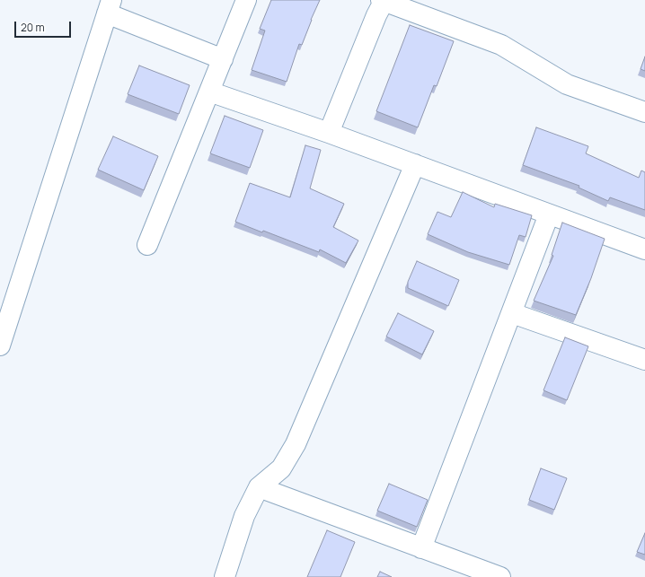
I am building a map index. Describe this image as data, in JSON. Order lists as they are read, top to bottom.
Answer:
{
  "scale_bar": "20 m"
}
